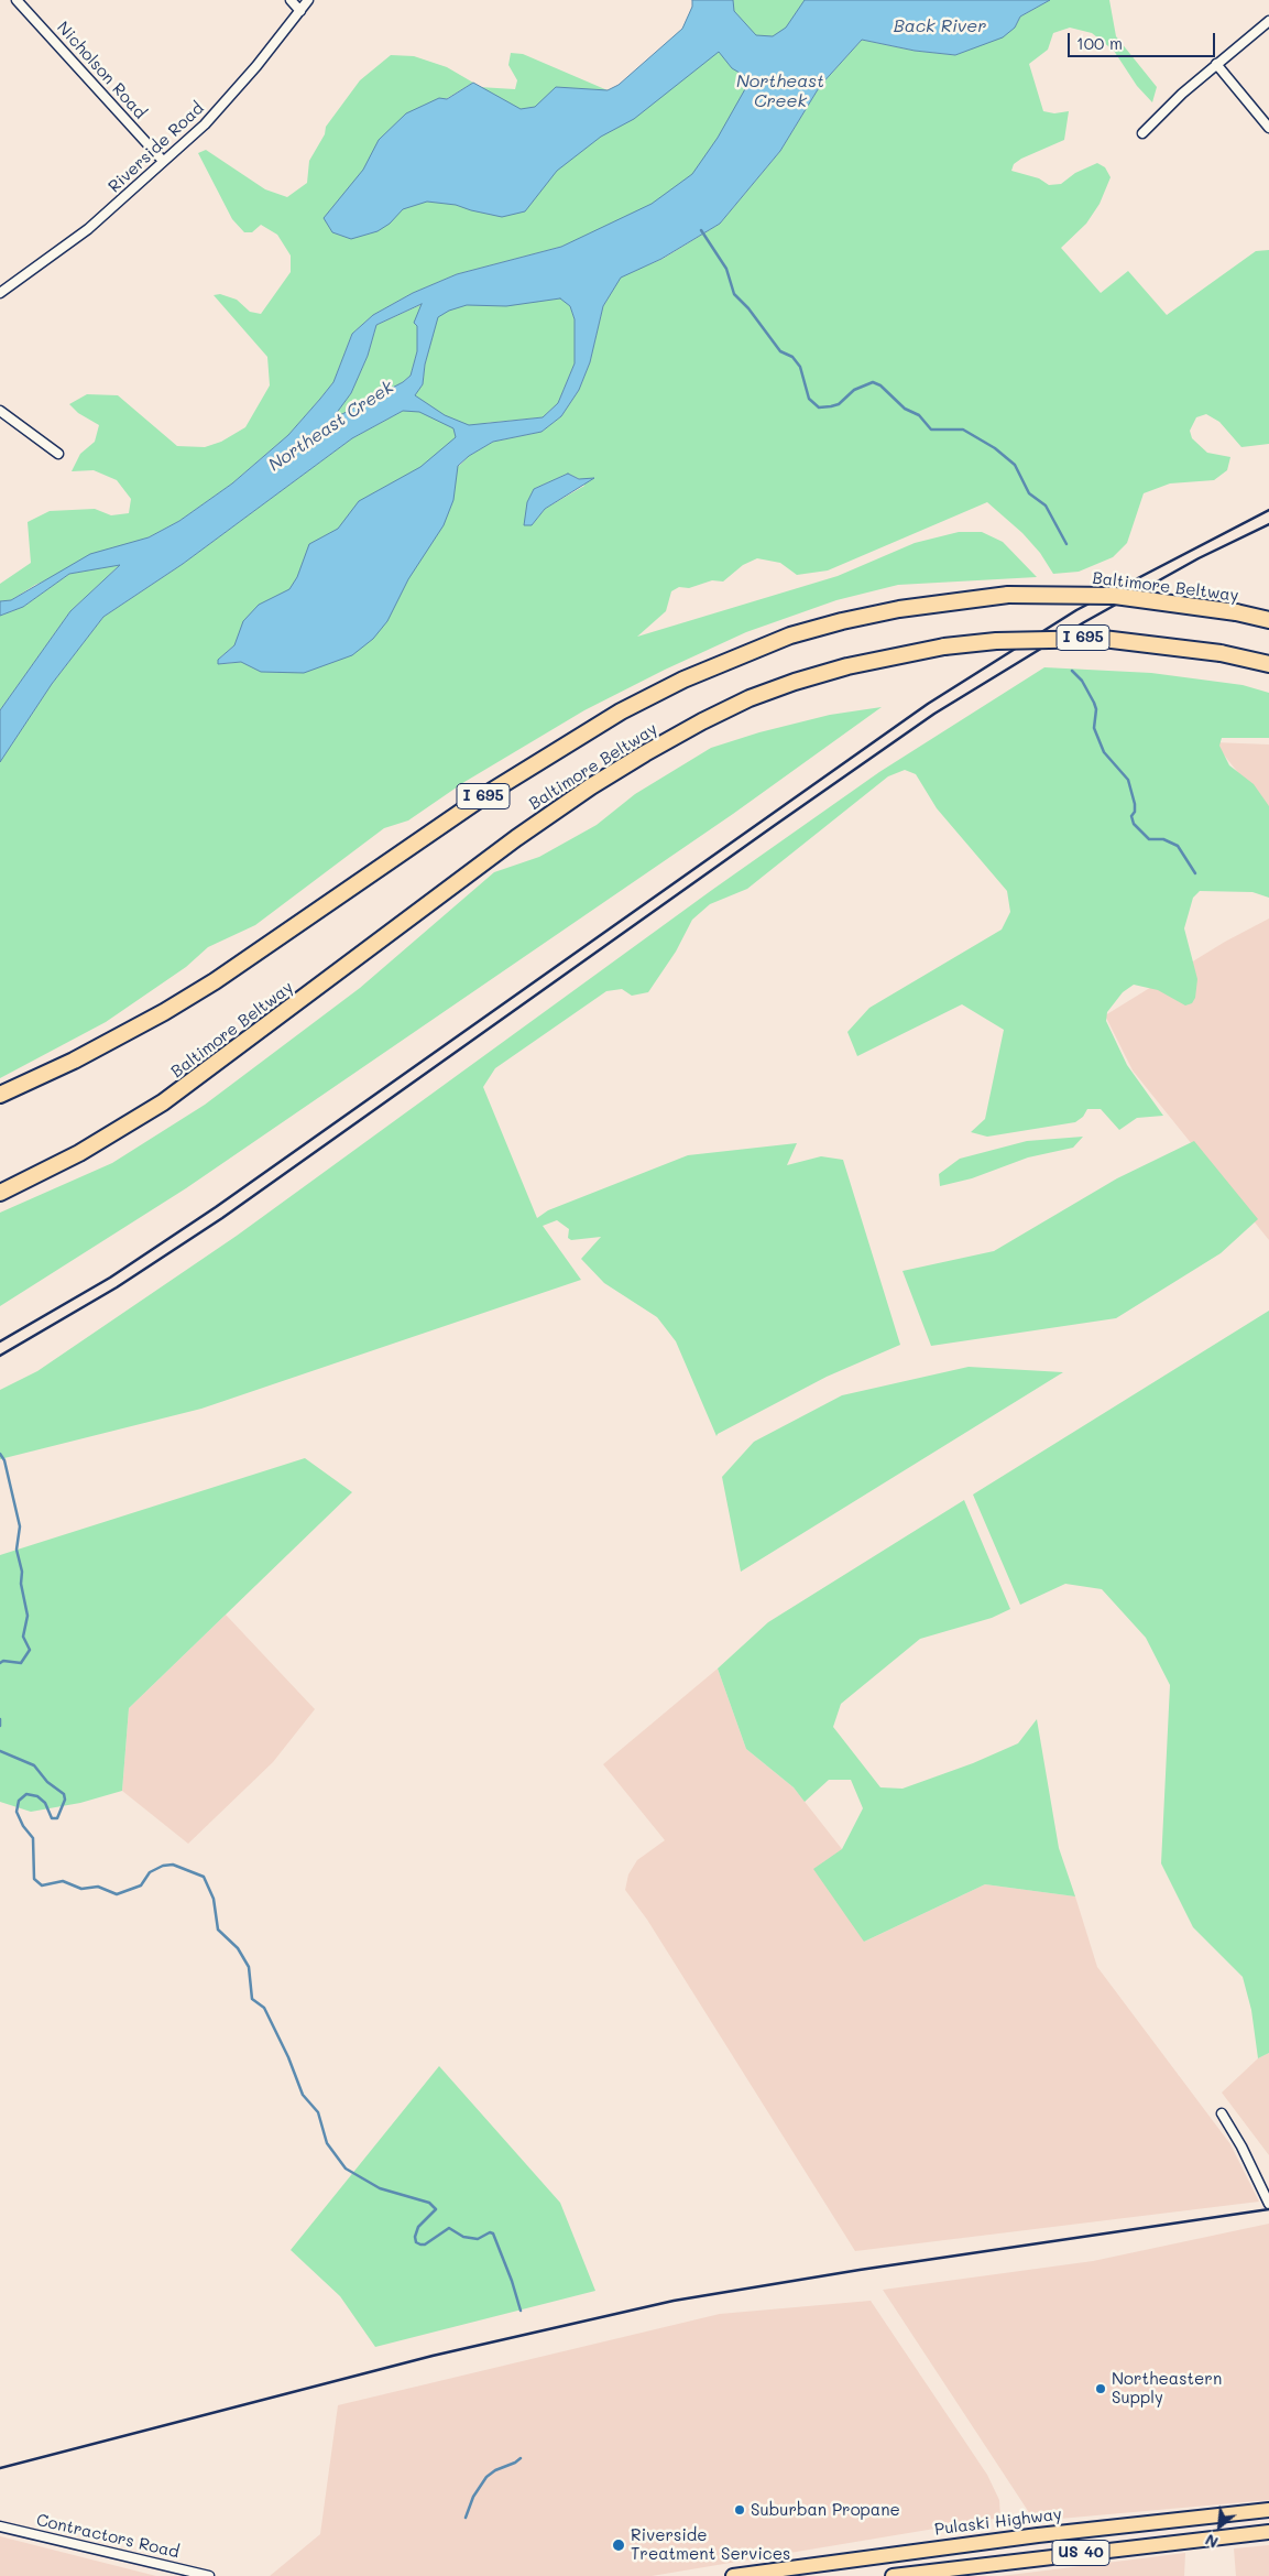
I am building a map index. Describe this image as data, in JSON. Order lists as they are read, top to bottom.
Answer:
{
  "streets": {
    "highway": [
      "Baltimore Beltway",
      "I 695",
      "Pulaski Highway",
      "US 40"
    ],
    "street": ["Nicholson Road", "Riverside Road", "Contractors Road"]
  },
  "crossings": [
    ["Nicholson Road", "Riverside Road"]
  ],
  "water": ["Back River", "Northeast Creek"],
  "places": ["Northeastern Supply", "Suburban Propane", "Riverside Treatment Services"],
  "scale_bar": "100 m",
  "north": "bottom left"
}
